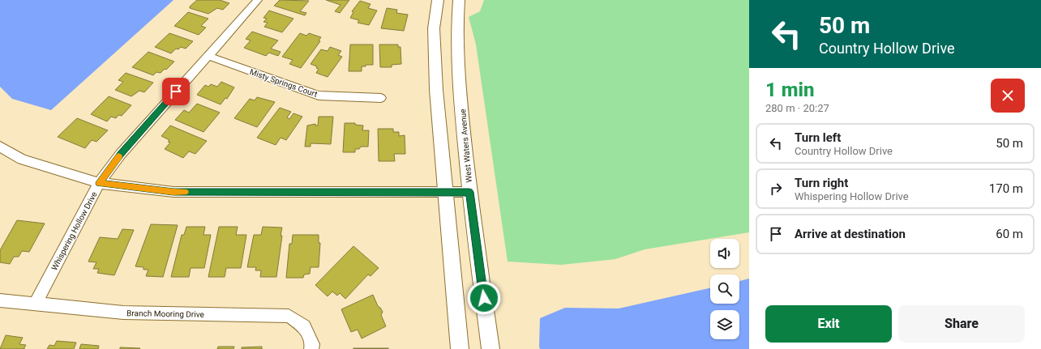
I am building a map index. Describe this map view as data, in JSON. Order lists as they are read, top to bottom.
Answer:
{
  "streets": {
    "street": [
      "Misty Springs Court",
      "West Waters Avenue",
      "Whispering Hollow Drive",
      "Branch Mooring Drive"
    ]
  },
  "crossings": [
    ["Misty Springs Court", "Whispering Hollow Drive"],
    ["Whispering Hollow Drive", "Branch Mooring Drive"]
  ],
  "page": {
    "turn": ["50 m", "Country Hollow Drive"],
    "heading": ["1 min", "280 m · 20:27"],
    "list": [
      {
        "name": "Turn left",
        "note": "Country Hollow Drive",
        "value": "50 m"
      },
      {
        "name": "Turn right",
        "note": "Whispering Hollow Drive",
        "value": "170 m"
      },
      {
        "name": "Arrive at destination",
        "value": "60 m"
      }
    ],
    "buttons": ["Exit", "Share"]
  }
}
